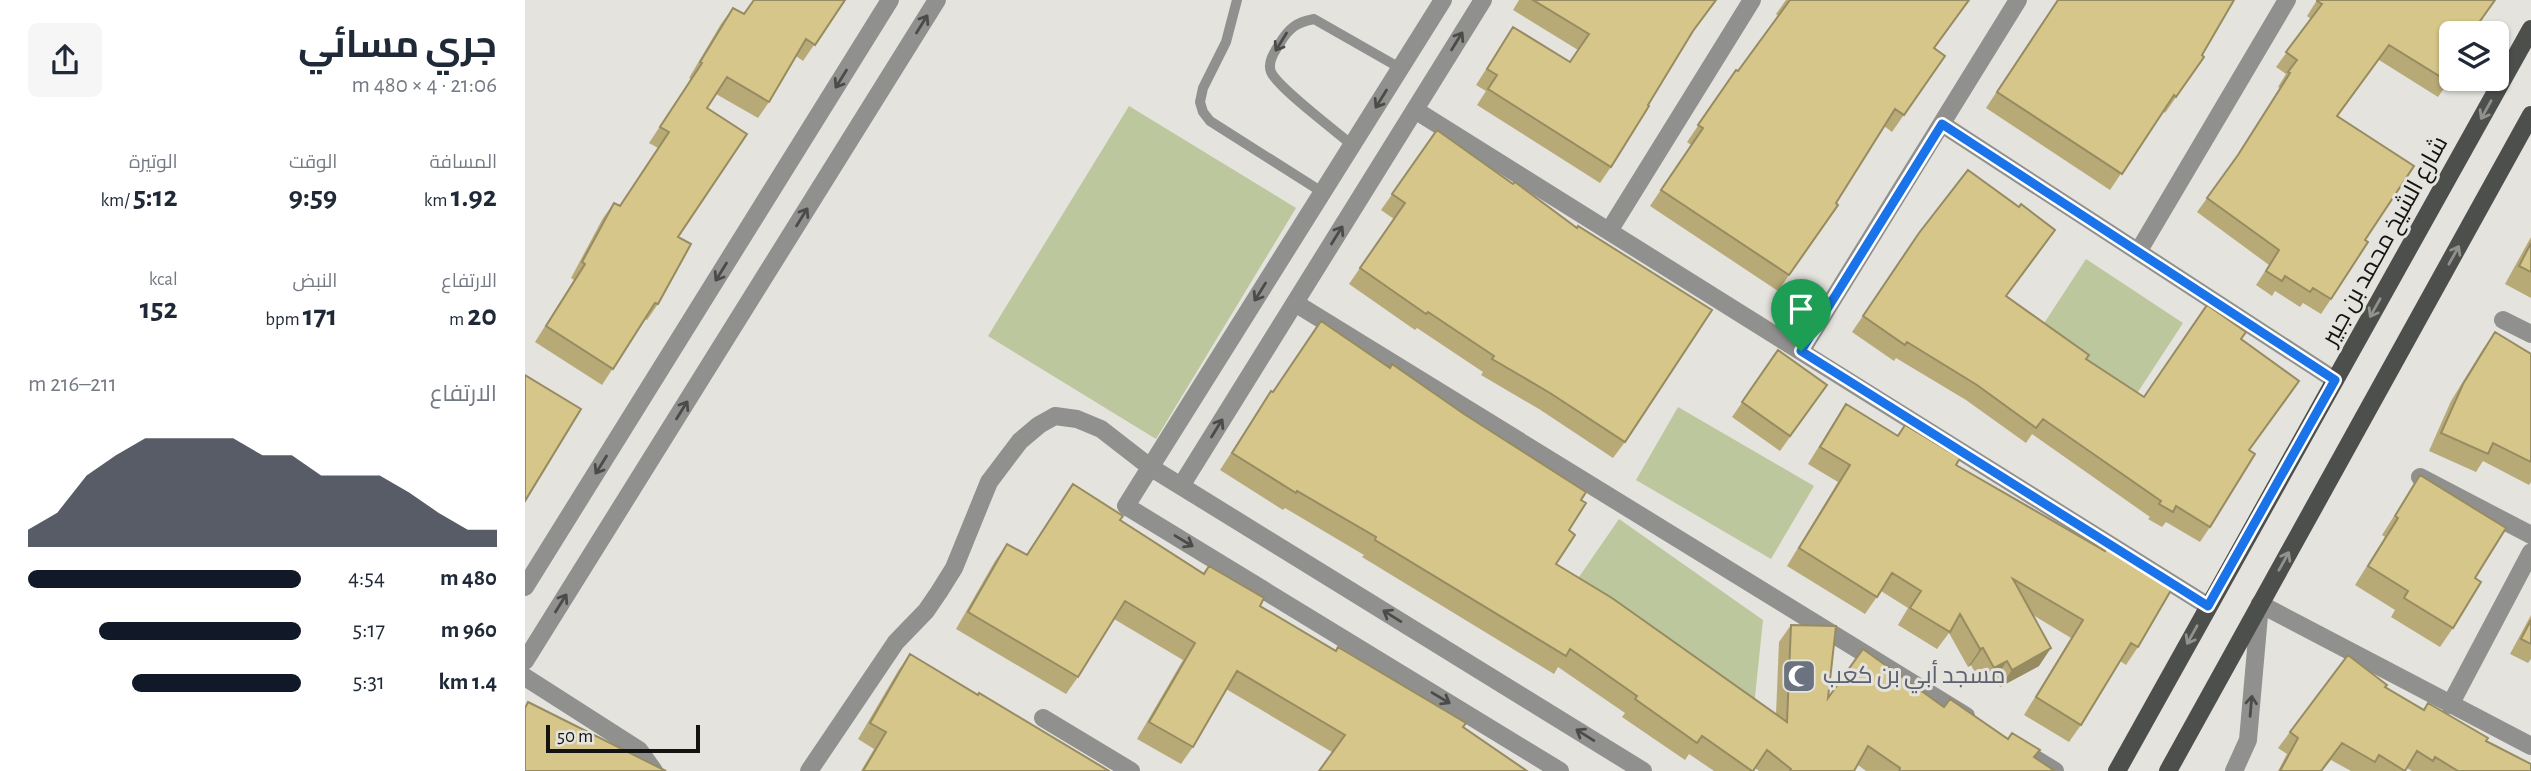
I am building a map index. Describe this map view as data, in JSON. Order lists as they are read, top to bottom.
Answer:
{
  "streets": {
    "main road": ["شارع الشيخ محمد بن جبير"]
  },
  "places": {
    "mosque": ["مسجد أبي بن كعب"]
  },
  "scale_bar": "50 m",
  "page": {
    "heading": ["جري مسائي", "21:06 · 4 × 480 m"],
    "stats": [
      ["المسافة", "1.92 km"],
      ["الوقت", "9:59"],
      ["الوتيرة", "5:12 /km"],
      ["الارتفاع", "20 m"],
      ["النبض", "171 bpm"],
      ["kcal", "152"]
    ],
    "chart": ["الارتفاع", "211–216 m"],
    "list": [
      {
        "name": "480 m",
        "note": "4:54"
      },
      {
        "name": "960 m",
        "note": "5:17"
      },
      {
        "name": "1.4 km",
        "note": "5:31"
      }
    ],
    "scale": "50 m"
  }
}
